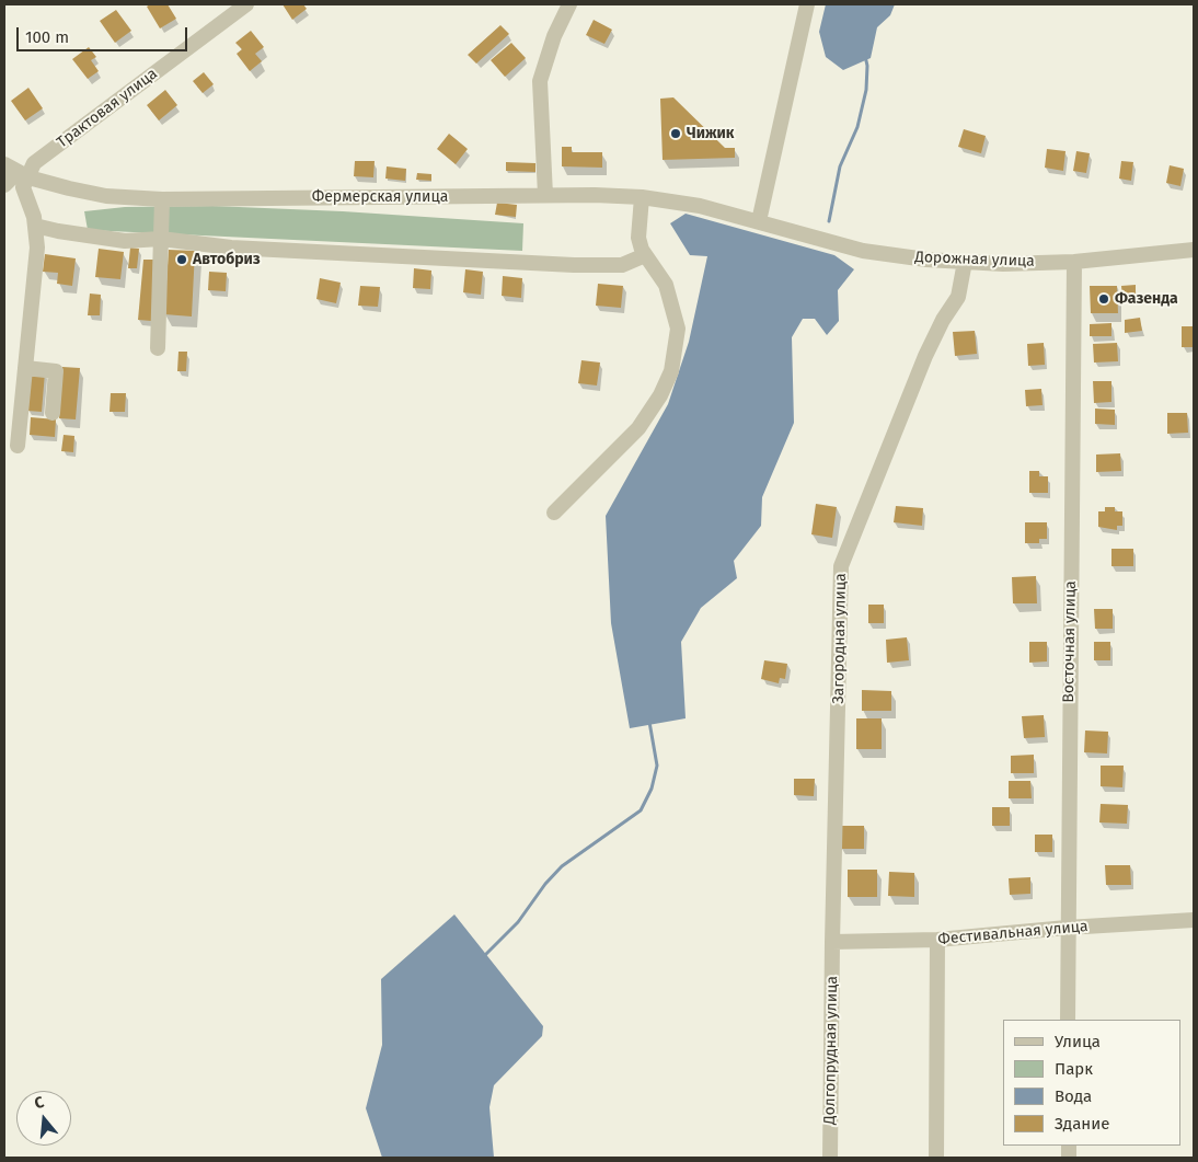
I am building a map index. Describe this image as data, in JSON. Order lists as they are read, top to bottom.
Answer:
{
  "streets": {
    "street": [
      "Трактовая улица",
      "Фермерская улица",
      "Дорожная улица",
      "Загородная улица",
      "Восточная улица",
      "Фестивальная улица",
      "Долгопрудная улица"
    ]
  },
  "crossings": [
    ["Трактовая улица", "Фермерская улица"],
    ["Фермерская улица", "Дорожная улица"],
    ["Дорожная улица", "Загородная улица"],
    ["Дорожная улица", "Восточная улица"],
    ["Загородная улица", "Фестивальная улица"],
    ["Загородная улица", "Долгопрудная улица"],
    ["Восточная улица", "Фестивальная улица"],
    ["Фестивальная улица", "Долгопрудная улица"]
  ],
  "places": ["Чижик", "Автобриз", "Фазенда"],
  "legend": [
    "Улица",
    "Парк",
    "Вода",
    "Здание"
  ],
  "scale_bar": "100 m",
  "north": "top"
}
